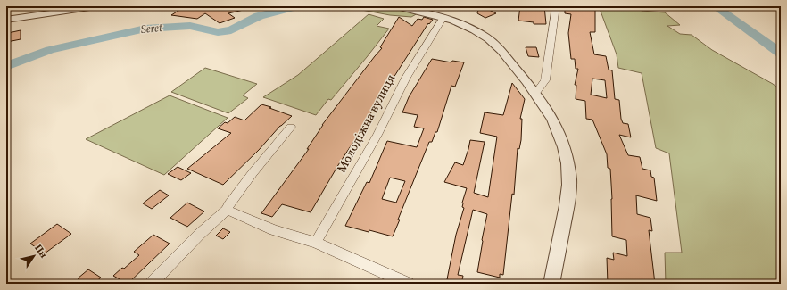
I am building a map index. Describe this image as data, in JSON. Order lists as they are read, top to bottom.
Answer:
{
  "streets": {
    "street": ["Молодіжна вулиця"]
  },
  "water": ["Seret"],
  "north": "top right"
}
